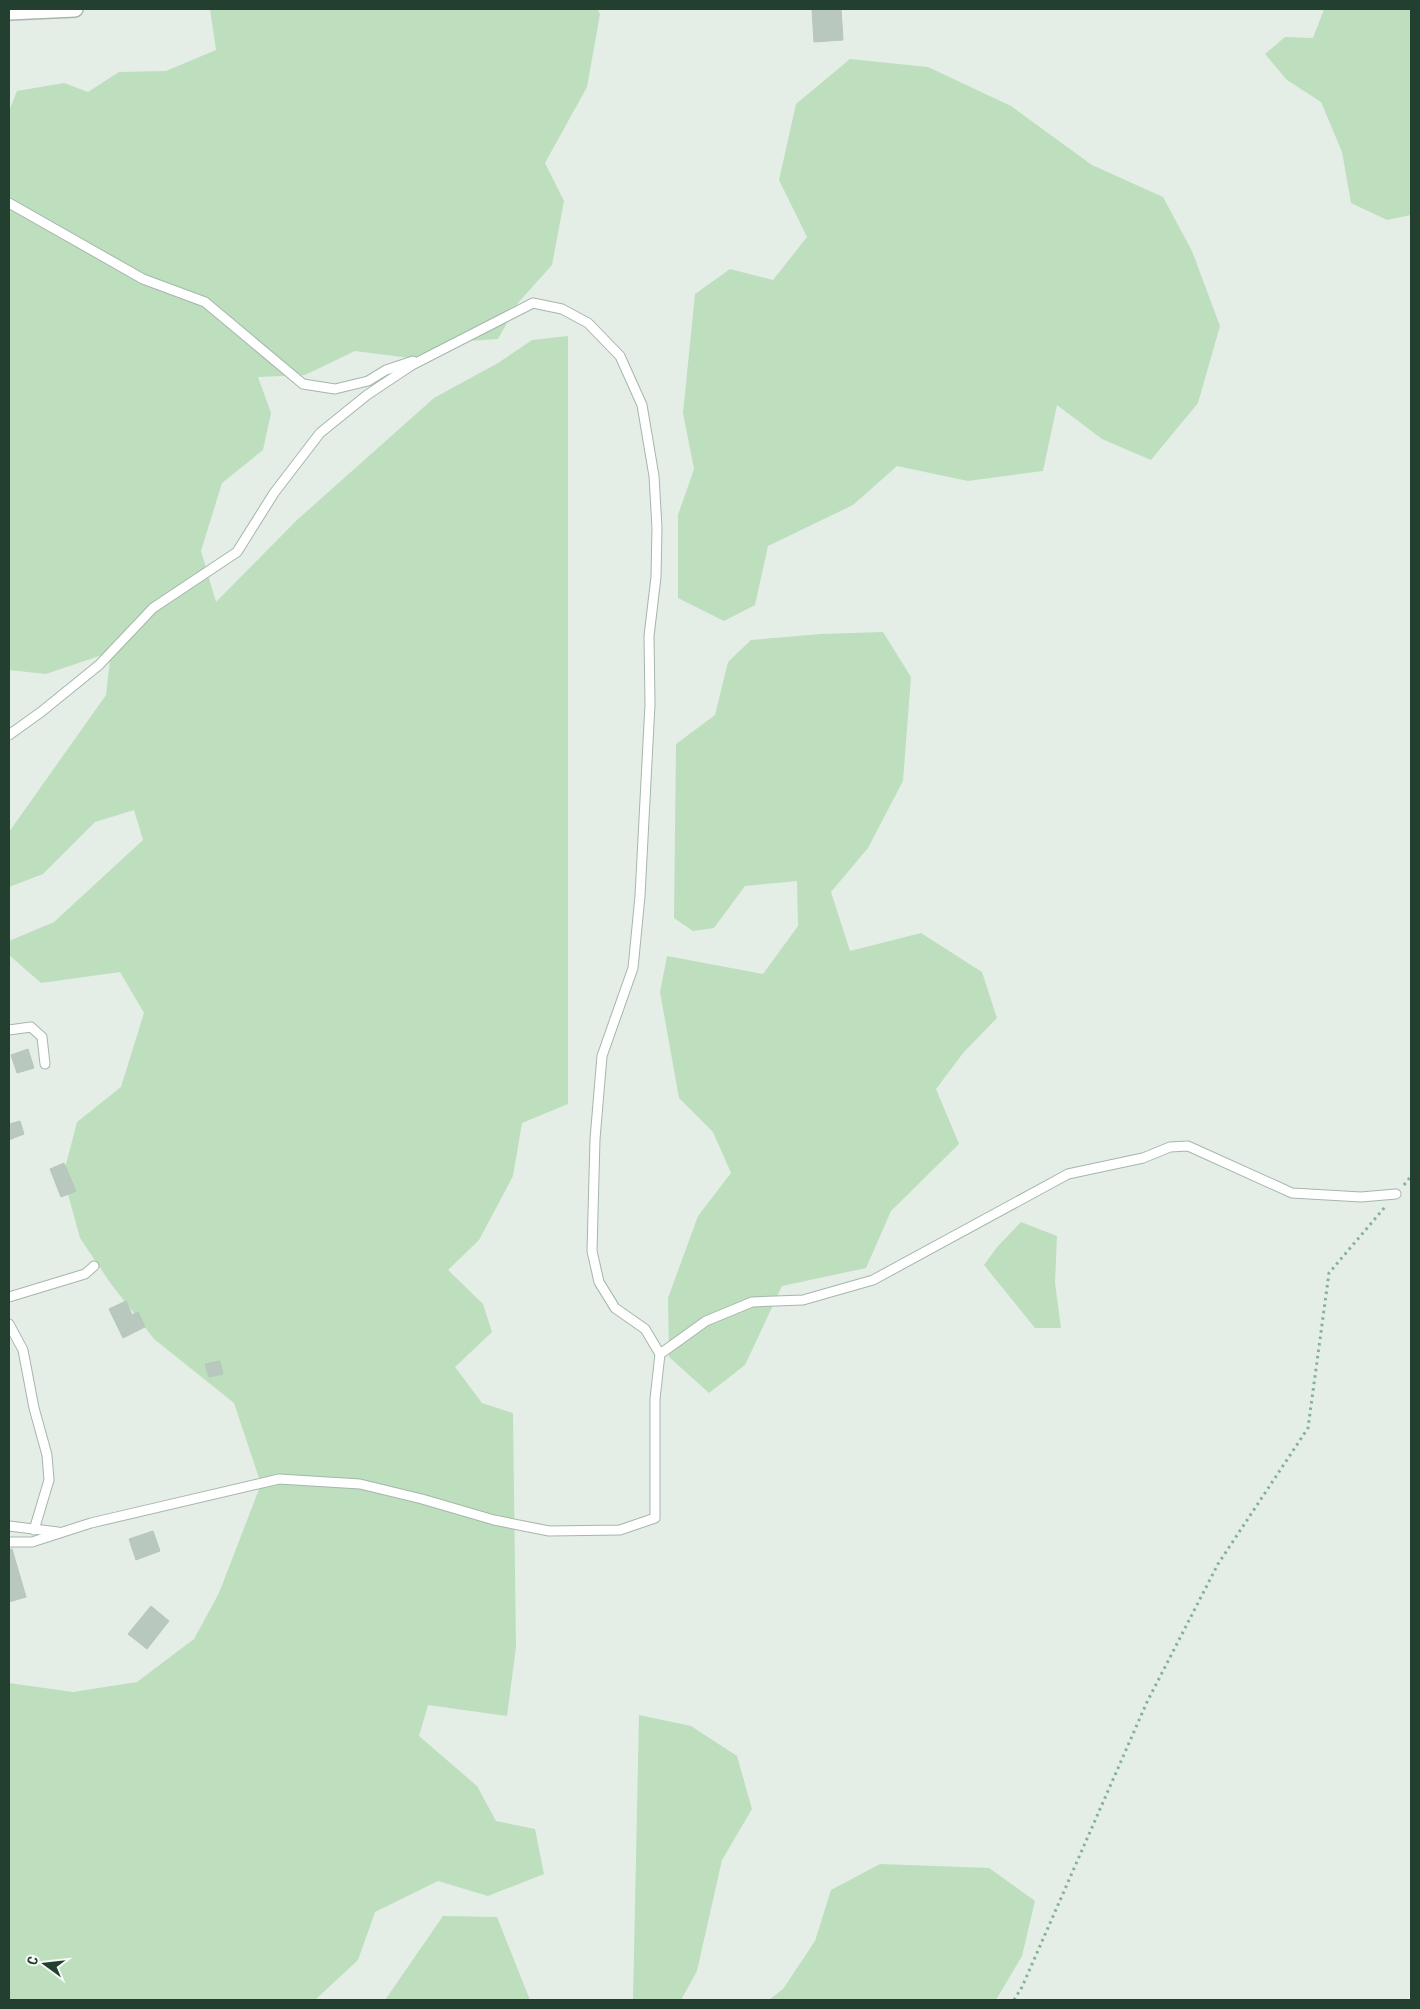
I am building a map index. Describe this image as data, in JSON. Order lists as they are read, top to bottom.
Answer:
{
  "north": "left"
}
